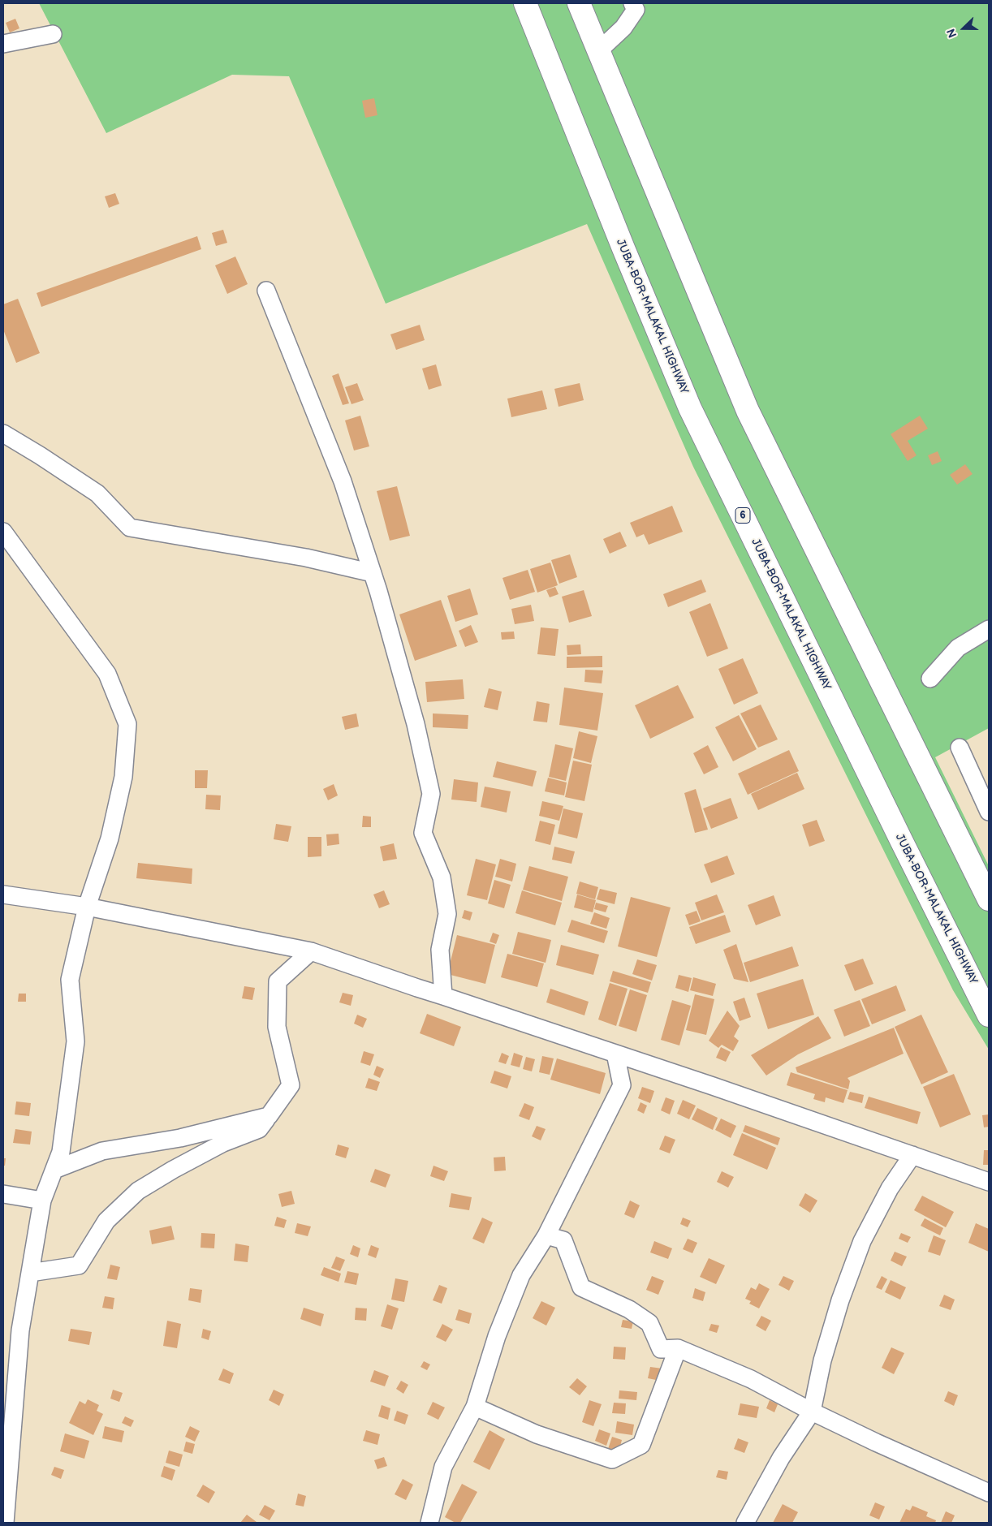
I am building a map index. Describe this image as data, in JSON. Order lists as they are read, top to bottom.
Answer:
{
  "streets": {
    "highway": ["JUBA-BOR-MALAKAL HIGHWAY", "6"]
  },
  "north": "left"
}
